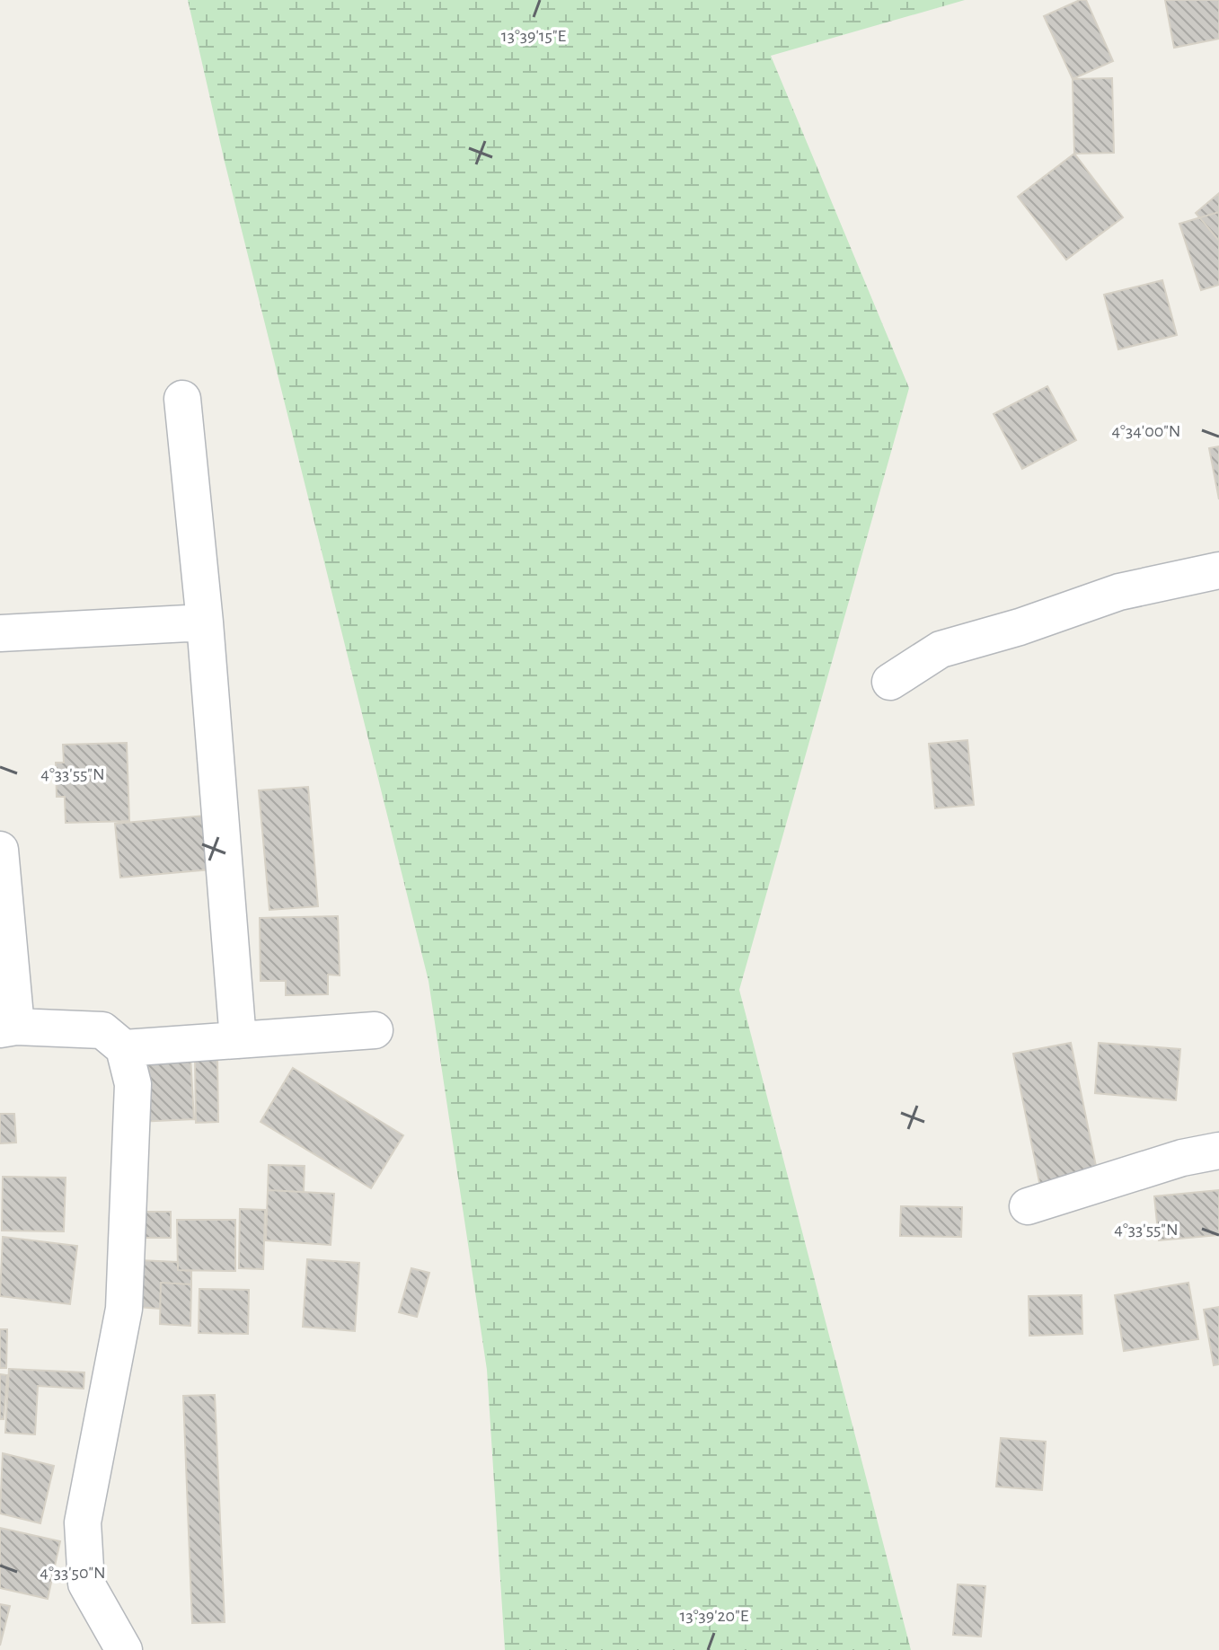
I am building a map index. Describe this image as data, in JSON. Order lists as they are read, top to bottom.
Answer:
{
  "coordinates": [
    "13°39'15\"E",
    "4°34'00\"N",
    "4°33'55\"N",
    "4°33'50\"N",
    "13°39'20\"E"
  ]
}
